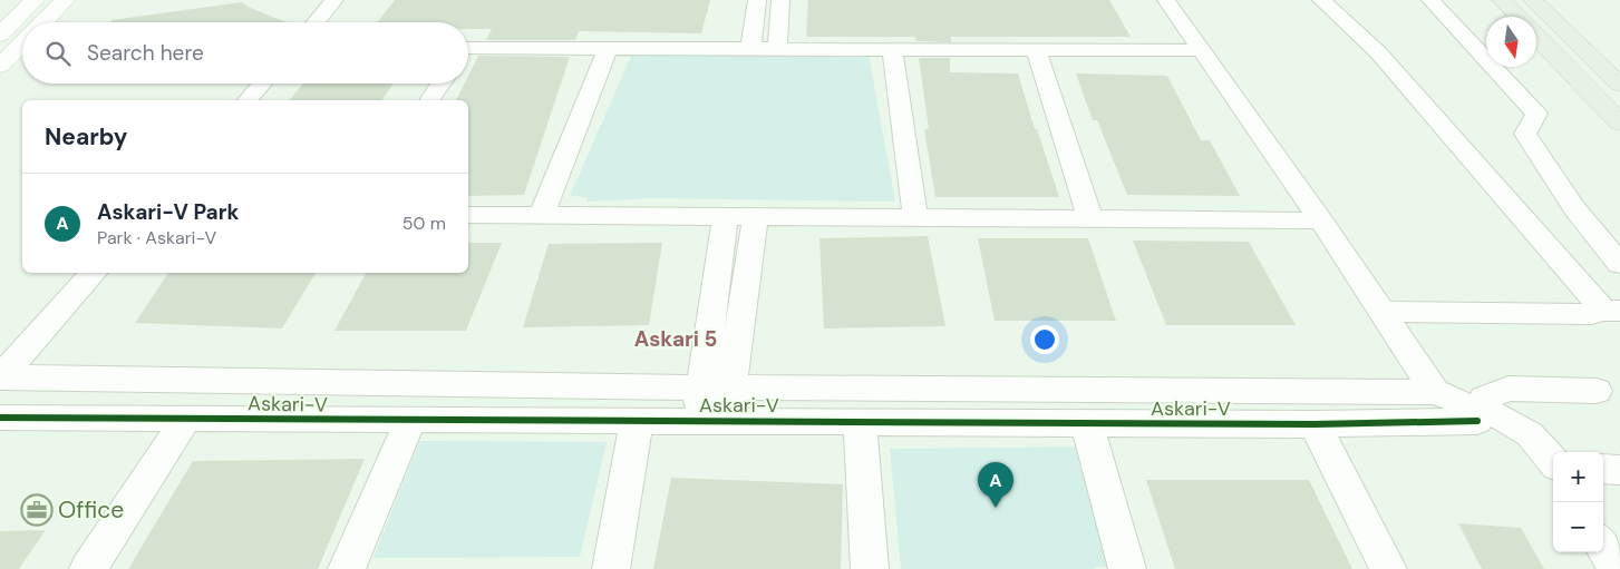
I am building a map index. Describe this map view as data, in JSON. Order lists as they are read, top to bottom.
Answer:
{
  "streets": {
    "street": ["Askari-V"]
  },
  "districts": ["Askari 5"],
  "places": {
    "office": ["Office"]
  },
  "north": "bottom",
  "page": {
    "search": "Search here",
    "heading": "Nearby",
    "list": [
      {
        "mark": "A",
        "name": "Askari-V Park",
        "note": "Park · Askari-V",
        "value": "50 m"
      }
    ],
    "map_buttons": ["+", "−"],
    "pins": "A"
  }
}
